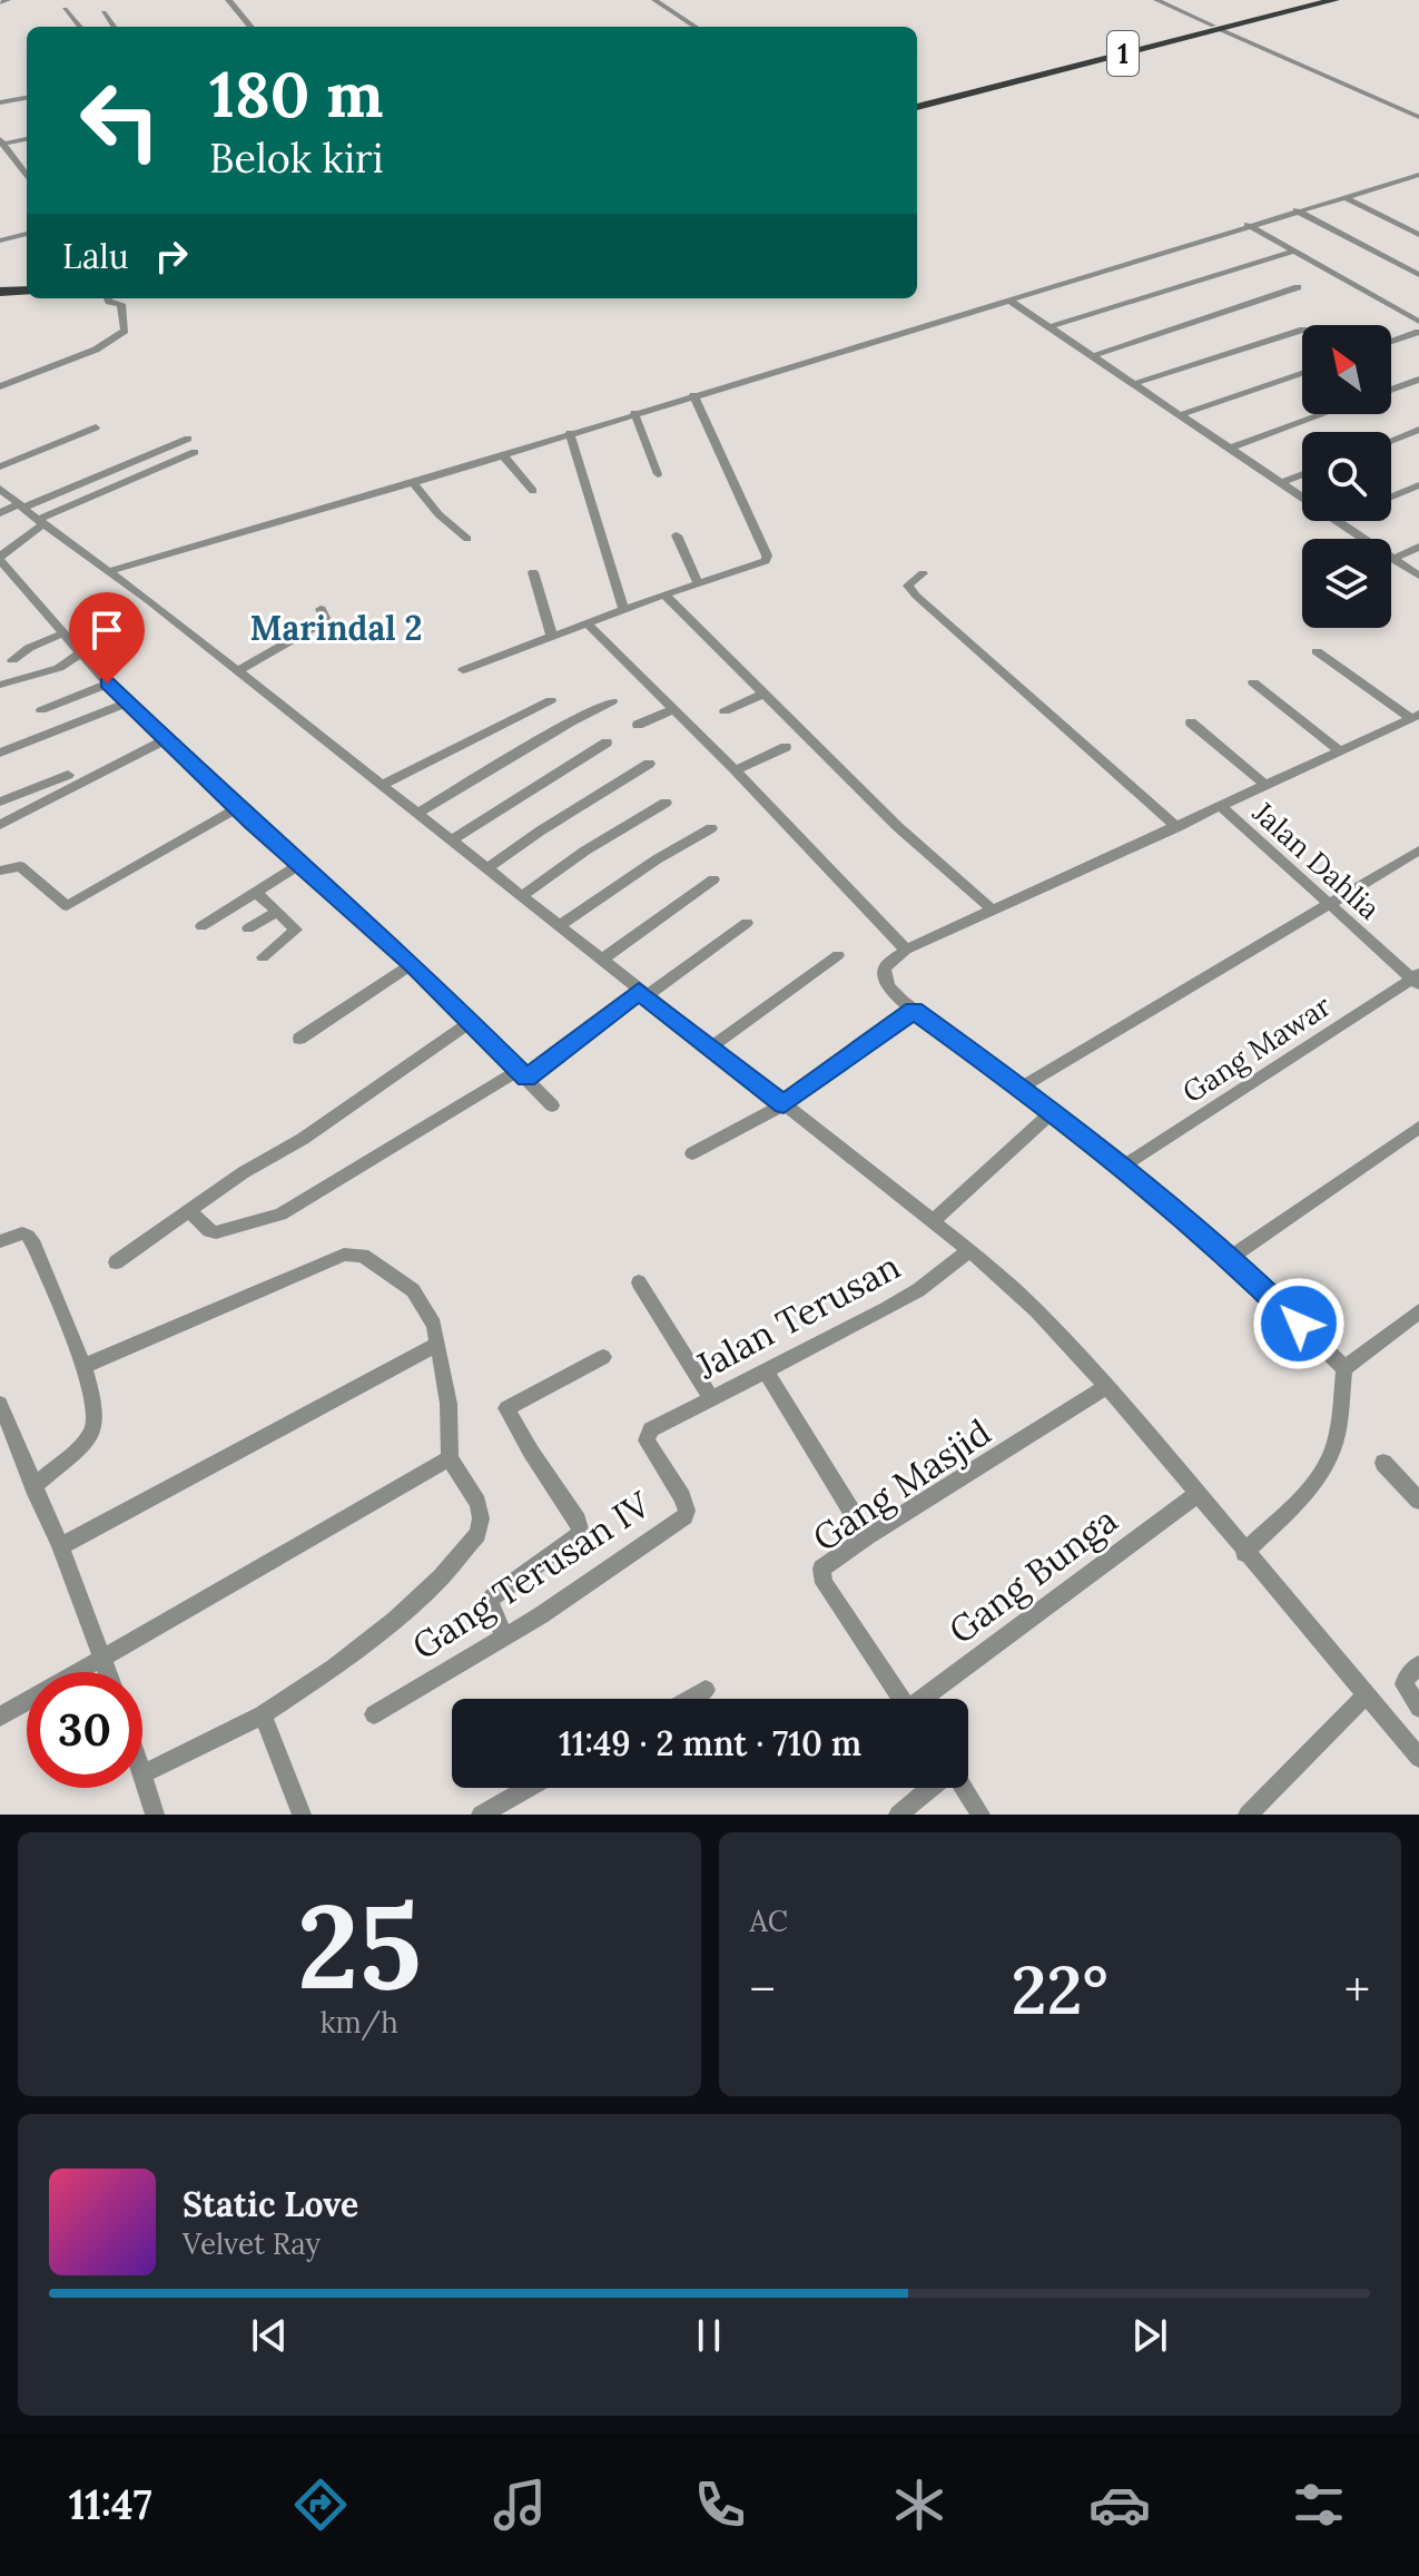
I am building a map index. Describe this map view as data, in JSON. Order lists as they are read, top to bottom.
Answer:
{
  "streets": {
    "highway": ["1"],
    "street": [
      "Jalan Dahlia",
      "Gang Mawar",
      "Jalan Terusan",
      "Gang Masjid",
      "Gang Terusan IV",
      "Gang Bunga"
    ]
  },
  "crossings": [
    ["Jalan Dahlia", "Gang Mawar"],
    ["Jalan Terusan", "Gang Terusan IV"]
  ],
  "districts": ["Marindal 2"],
  "north": "top left",
  "page": {
    "turn": ["180 m", "Belok kiri"],
    "then": "Lalu",
    "limit": "30",
    "trip": "11:49 · 2 mnt · 710 m",
    "tile": [
      ["25", "km/h"],
      "AC"
    ],
    "heat": ["−", "22°", "+"],
    "song": ["Static Love", "Velvet Ray"],
    "tabs": "11:47"
  }
}
